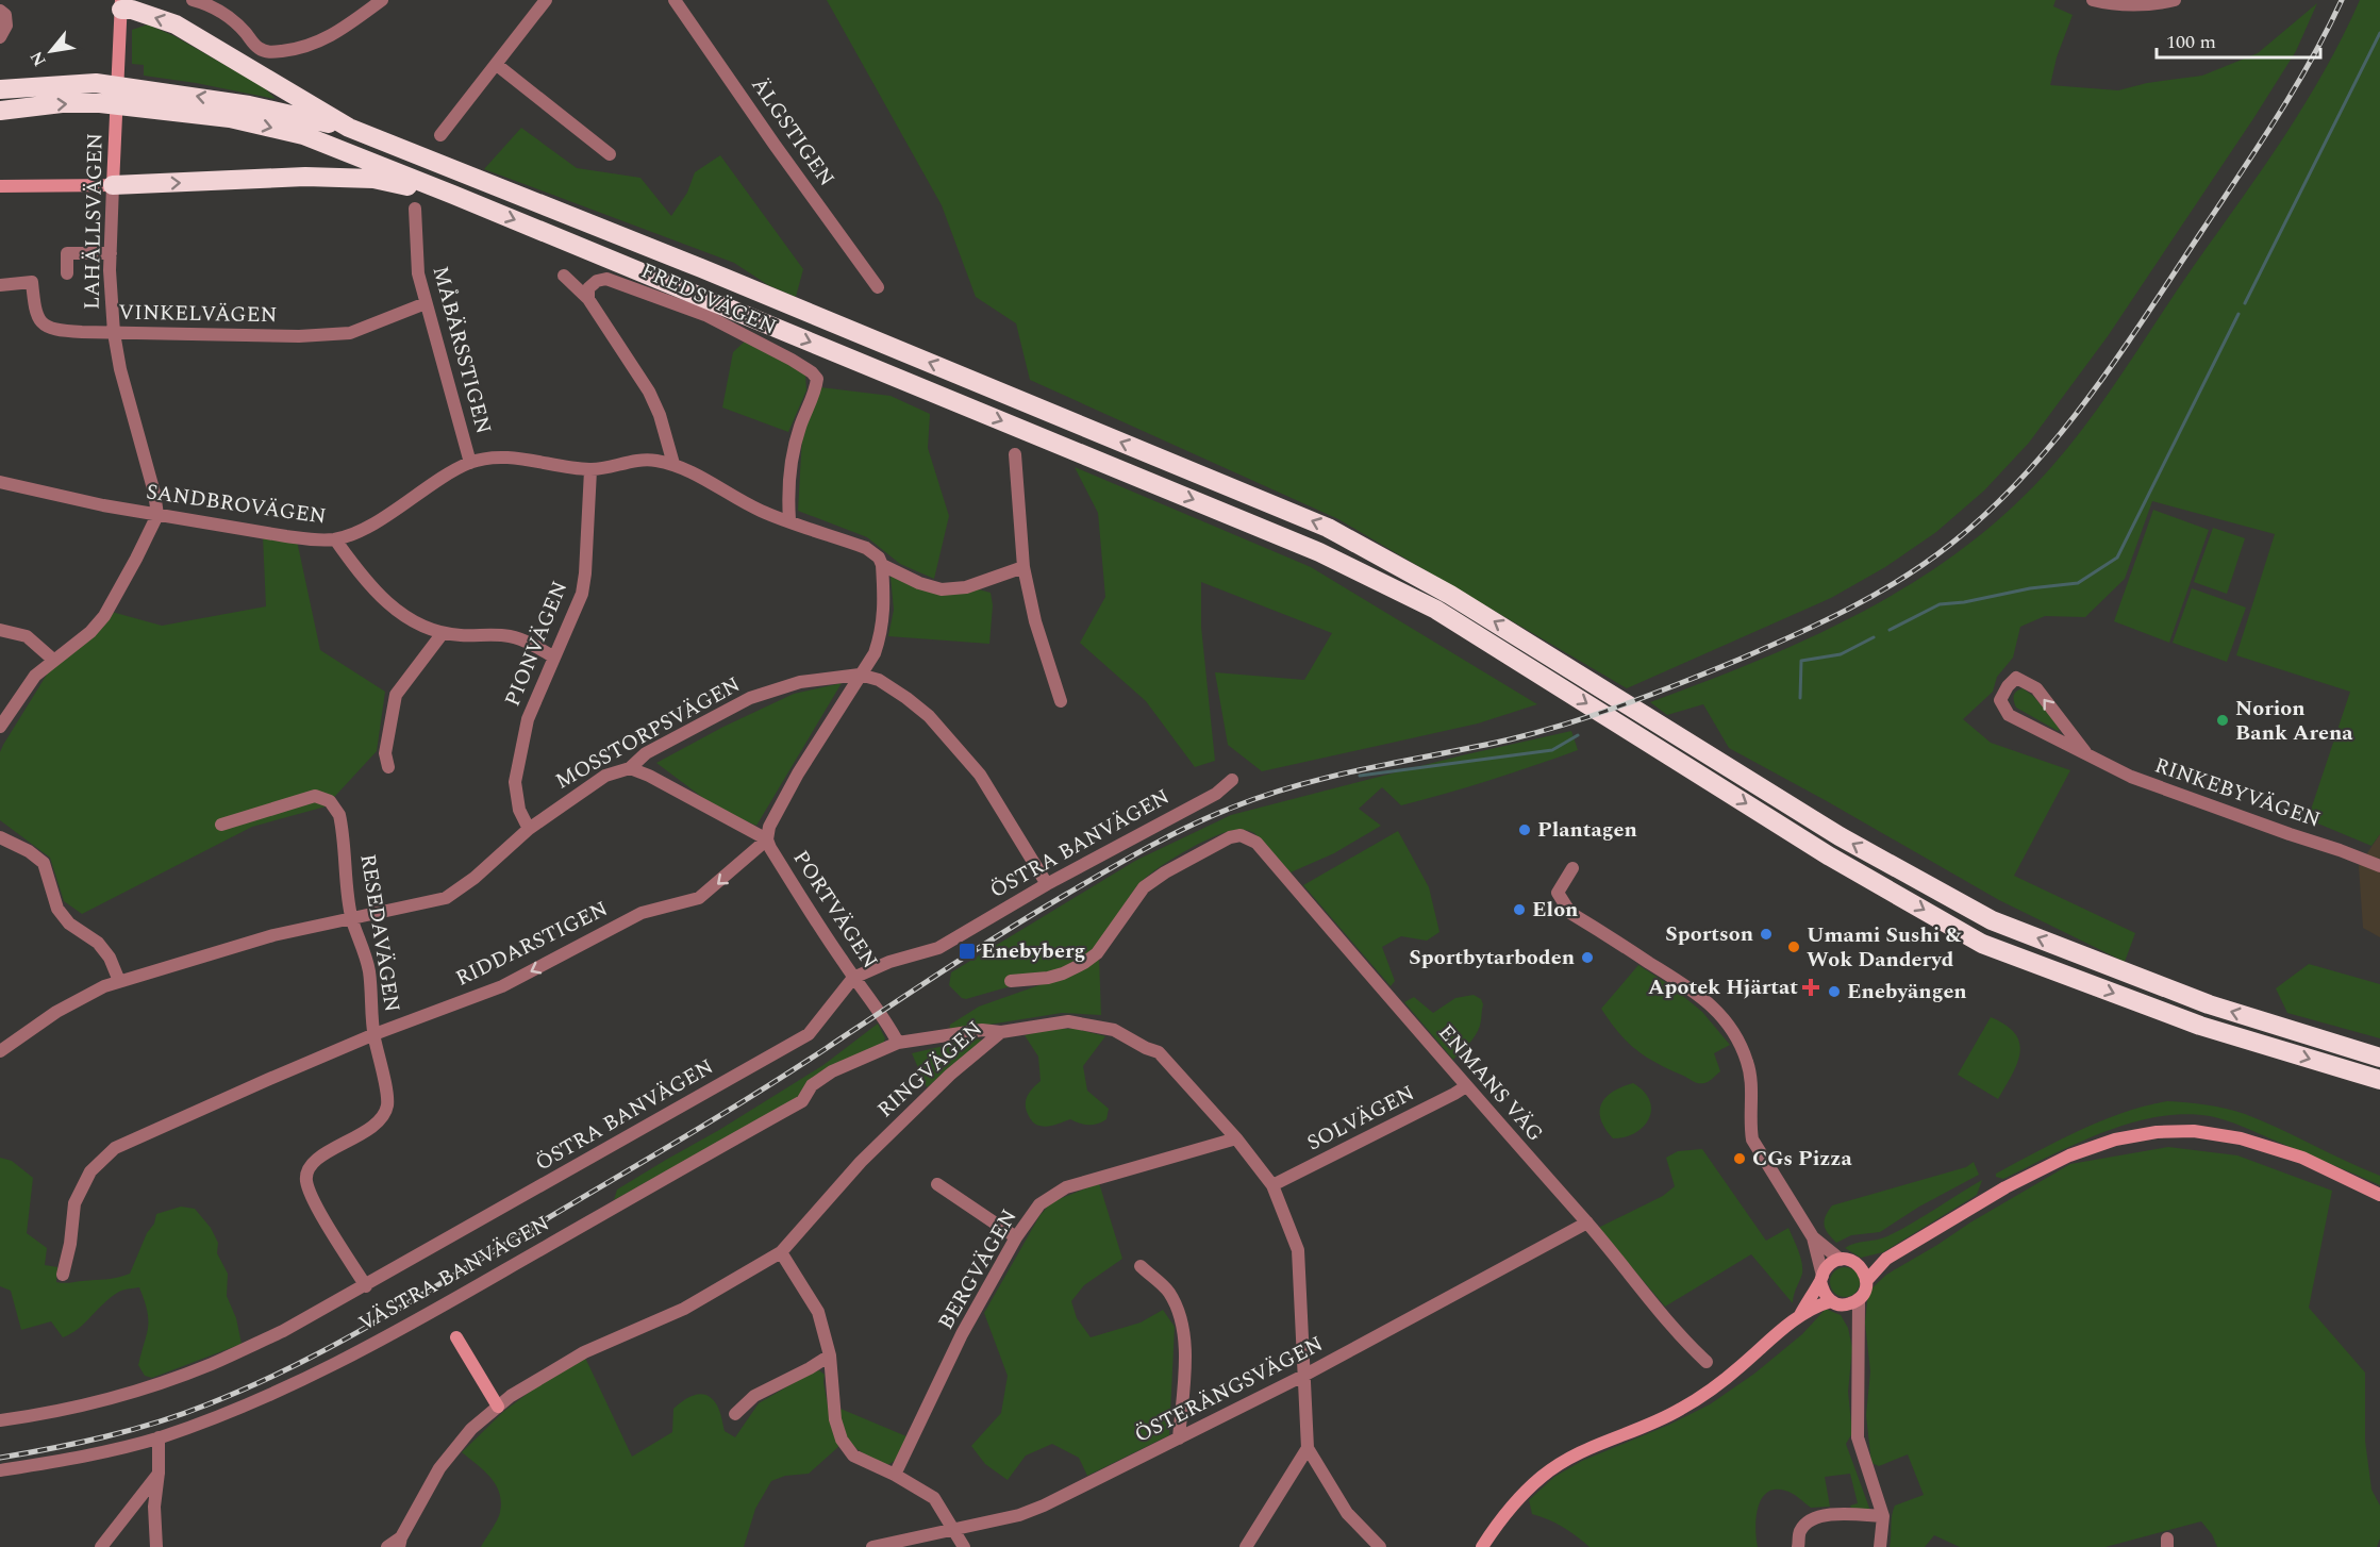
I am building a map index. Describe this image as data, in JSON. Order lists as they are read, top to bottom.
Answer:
{
  "streets": {
    "main road": ["LAHÄLLSVÄGEN"],
    "street": [
      "ÄLGSTIGEN",
      "FREDSVÄGEN",
      "VINKELVÄGEN",
      "MÅBÄRSSTIGEN",
      "SANDBROVÄGEN",
      "PIONVÄGEN",
      "MOSSTORPSVÄGEN",
      "RINKEBYVÄGEN",
      "ÖSTRA BANVÄGEN",
      "PORTVÄGEN",
      "RESEDAVÄGEN",
      "RIDDARSTIGEN",
      "RINGVÄGEN",
      "ENMANS VÄG",
      "SOLVÄGEN",
      "BERGVÄGEN",
      "VÄSTRA BANVÄGEN",
      "ÖSTERÄNGSVÄGEN"
    ]
  },
  "crossings": [
    ["LAHÄLLSVÄGEN", "VINKELVÄGEN"],
    ["LAHÄLLSVÄGEN", "SANDBROVÄGEN"],
    ["FREDSVÄGEN", "SANDBROVÄGEN"],
    ["VINKELVÄGEN", "MÅBÄRSSTIGEN"],
    ["MÅBÄRSSTIGEN", "SANDBROVÄGEN"],
    ["SANDBROVÄGEN", "PIONVÄGEN"],
    ["SANDBROVÄGEN", "RIDDARSTIGEN"],
    ["PIONVÄGEN", "MOSSTORPSVÄGEN"],
    ["MOSSTORPSVÄGEN", "ÖSTRA BANVÄGEN"],
    ["MOSSTORPSVÄGEN", "PORTVÄGEN"],
    ["MOSSTORPSVÄGEN", "RESEDAVÄGEN"],
    ["MOSSTORPSVÄGEN", "RIDDARSTIGEN"],
    ["ÖSTRA BANVÄGEN", "PORTVÄGEN"],
    ["ÖSTRA BANVÄGEN", "RESEDAVÄGEN"],
    ["PORTVÄGEN", "RIDDARSTIGEN"],
    ["PORTVÄGEN", "VÄSTRA BANVÄGEN"],
    ["RESEDAVÄGEN", "RIDDARSTIGEN"],
    ["RINGVÄGEN", "SOLVÄGEN"],
    ["RINGVÄGEN", "BERGVÄGEN"],
    ["RINGVÄGEN", "ÖSTERÄNGSVÄGEN"],
    ["ENMANS VÄG", "SOLVÄGEN"],
    ["ENMANS VÄG", "ÖSTERÄNGSVÄGEN"]
  ],
  "one_way": ["RIDDARSTIGEN"],
  "places": {
    "other": [
      "Norion Bank Arena",
      "Plantagen",
      "Elon",
      "Sportson",
      "Umami Sushi & Wok Danderyd",
      "Sportbytarboden",
      "Enebyängen",
      "CGs Pizza"
    ],
    "transit": ["Enebyberg"],
    "health": ["Apotek Hjärtat"]
  },
  "scale_bar": "100 m",
  "north": "bottom left"
}
